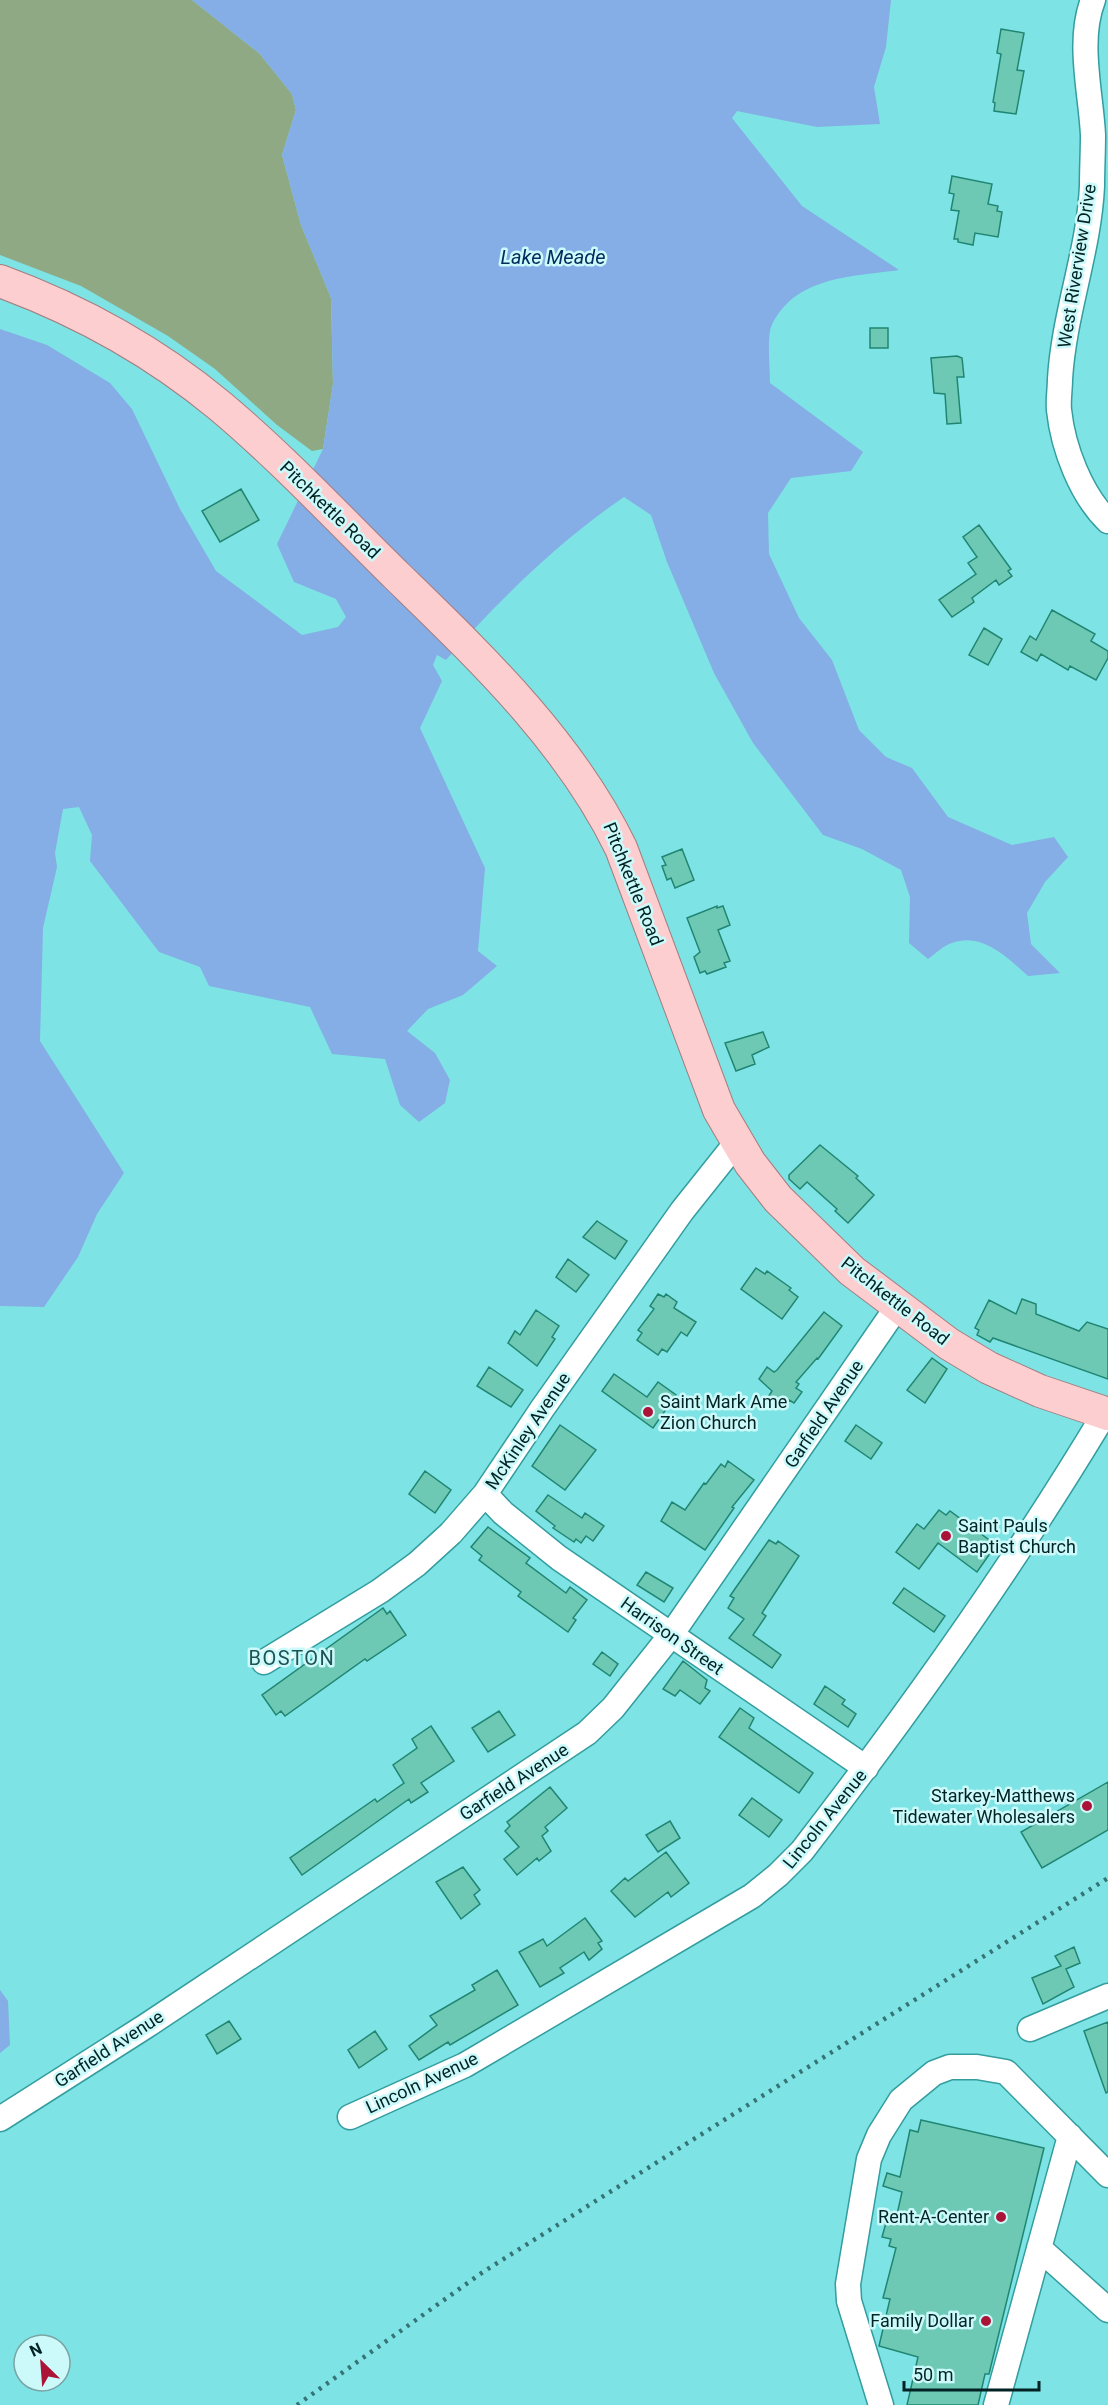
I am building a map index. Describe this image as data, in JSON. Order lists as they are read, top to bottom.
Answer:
{
  "streets": {
    "main road": ["Pitchkettle Road"],
    "street": [
      "West Riverview Drive",
      "Garfield Avenue",
      "McKinley Avenue",
      "Harrison Street",
      "Lincoln Avenue"
    ]
  },
  "crossings": [
    ["Pitchkettle Road", "Garfield Avenue"],
    ["Pitchkettle Road", "McKinley Avenue"],
    ["Pitchkettle Road", "Lincoln Avenue"],
    ["Garfield Avenue", "Harrison Street"],
    ["McKinley Avenue", "Harrison Street"],
    ["Harrison Street", "Lincoln Avenue"]
  ],
  "districts": ["BOSTON"],
  "water": ["Lake Meade"],
  "places": [
    "Saint Mark Ame Zion Church",
    "Saint Pauls Baptist Church",
    "Starkey-Matthews Tidewater Wholesalers",
    "Rent-A-Center",
    "Family Dollar"
  ],
  "scale_bar": "50 m",
  "north": "top left"
}
